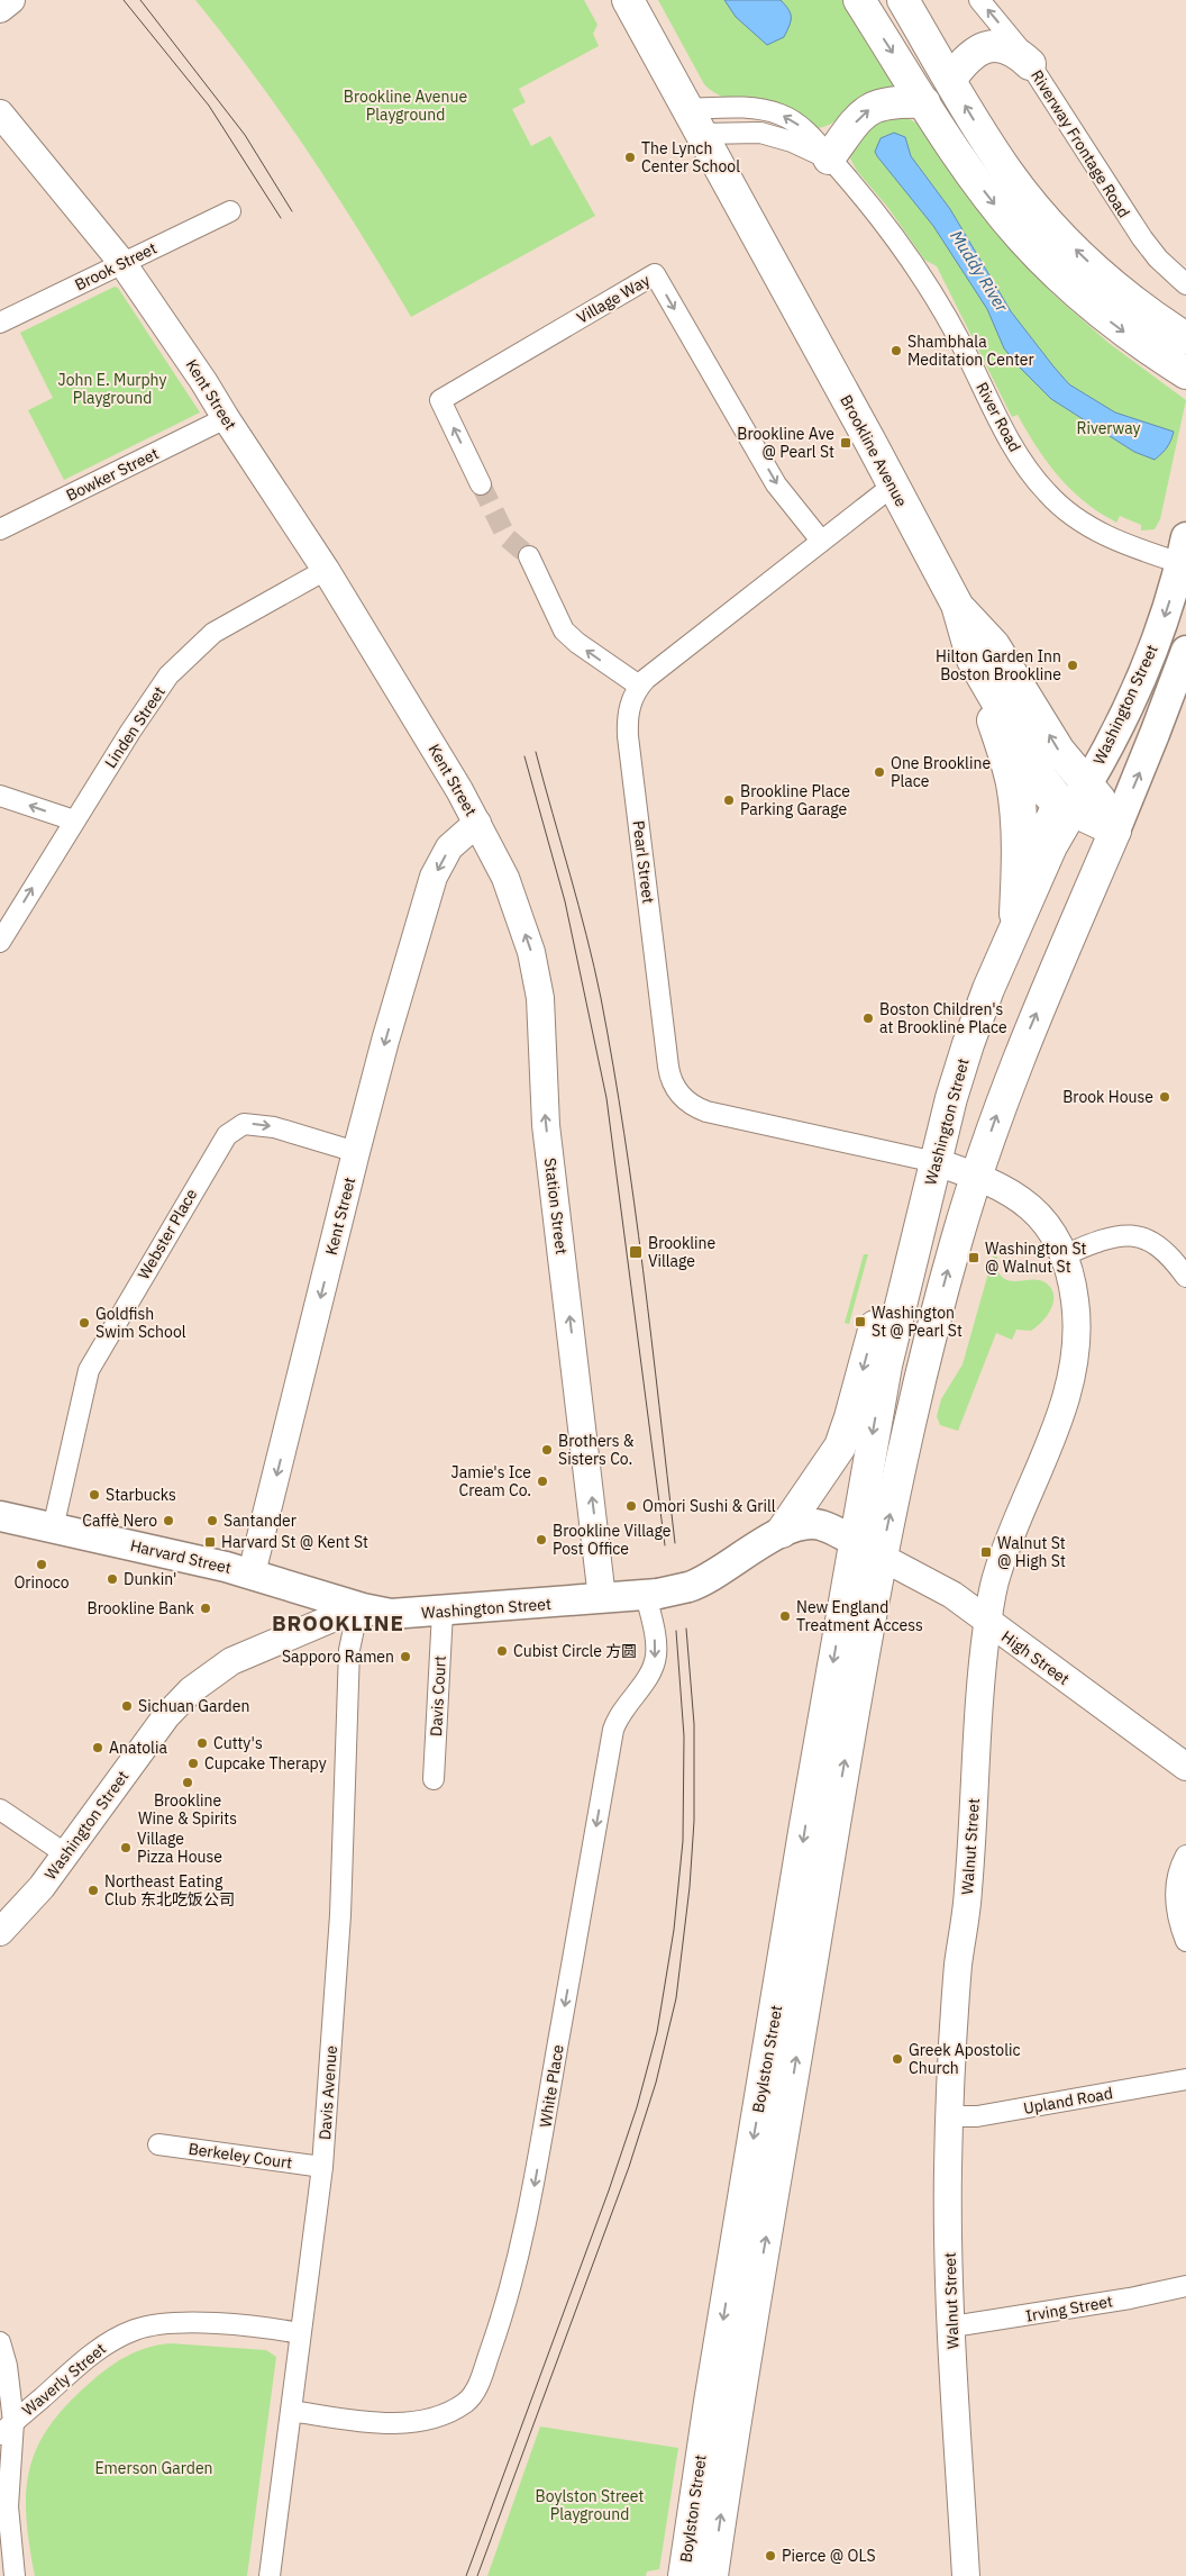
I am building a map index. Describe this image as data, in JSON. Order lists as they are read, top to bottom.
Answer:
{
  "streets": {
    "highway": ["Brookline Avenue", "Washington Street", "Boylston Street"],
    "main road": ["Harvard Street"],
    "street": [
      "Riverway Frontage Road",
      "Brook Street",
      "Village Way",
      "Kent Street",
      "River Road",
      "Bowker Street",
      "Linden Street",
      "Pearl Street",
      "Station Street",
      "Webster Place",
      "High Street",
      "Davis Court",
      "Walnut Street",
      "White Place",
      "Davis Avenue",
      "Upland Road",
      "Berkeley Court",
      "Irving Street",
      "Waverly Street"
    ]
  },
  "crossings": [
    ["Brook Street", "Kent Street"],
    ["Village Way", "Pearl Street"],
    ["Kent Street", "Bowker Street"],
    ["Kent Street", "Linden Street"],
    ["Kent Street", "Station Street"],
    ["Kent Street", "Webster Place"],
    ["Kent Street", "Harvard Street"],
    ["River Road", "Brookline Avenue"],
    ["River Road", "Washington Street"],
    ["Brookline Avenue", "Washington Street"],
    ["Brookline Avenue", "Pearl Street"],
    ["Washington Street", "Pearl Street"],
    ["Washington Street", "Station Street"],
    ["Washington Street", "Harvard Street"],
    ["Washington Street", "High Street"],
    ["Washington Street", "Davis Court"],
    ["Washington Street", "Walnut Street"],
    ["Washington Street", "Boylston Street"],
    ["Washington Street", "White Place"],
    ["Washington Street", "Davis Avenue"],
    ["Pearl Street", "Walnut Street"],
    ["Webster Place", "Harvard Street"],
    ["Harvard Street", "Davis Avenue"],
    ["High Street", "Walnut Street"],
    ["High Street", "Boylston Street"],
    ["Walnut Street", "Upland Road"],
    ["Walnut Street", "Irving Street"],
    ["White Place", "Davis Avenue"],
    ["Davis Avenue", "Berkeley Court"],
    ["Davis Avenue", "Waverly Street"]
  ],
  "one_way": [
    "Kent Street",
    "Station Street",
    "Webster Place",
    "White Place"
  ],
  "districts": ["BROOKLINE"],
  "water": ["Muddy River"],
  "parks": [
    "Brookline Avenue Playground",
    "John E. Murphy Playground",
    "Riverway",
    "Emerson Garden",
    "Boylston Street Playground"
  ],
  "places": {
    "other": [
      "The Lynch Center School",
      "Shambhala Meditation Center",
      "Hilton Garden Inn Boston Brookline",
      "One Brookline Place",
      "Brookline Place Parking Garage",
      "Boston Children's at Brookline Place",
      "Brook House",
      "Goldfish Swim School",
      "Brothers & Sisters Co.",
      "Jamie's Ice Cream Co.",
      "Starbucks",
      "Omori Sushi & Grill",
      "Caffè Nero",
      "Santander",
      "Brookline Village Post Office",
      "Orinoco",
      "Dunkin'",
      "Brookline Bank",
      "New England Treatment Access",
      "Cubist Circle 方圆",
      "Sapporo Ramen",
      "Sichuan Garden",
      "Cutty's",
      "Anatolia",
      "Cupcake Therapy",
      "Brookline Wine & Spirits",
      "Village Pizza House",
      "Northeast Eating Club 东北吃饭公司",
      "Greek Apostolic Church",
      "Pierce @ OLS"
    ],
    "transit": [
      "Brookline Ave @ Pearl St",
      "Brookline Village",
      "Washington St @ Walnut St",
      "Washington St @ Pearl St",
      "Harvard St @ Kent St",
      "Walnut St @ High St"
    ]
  }
}
